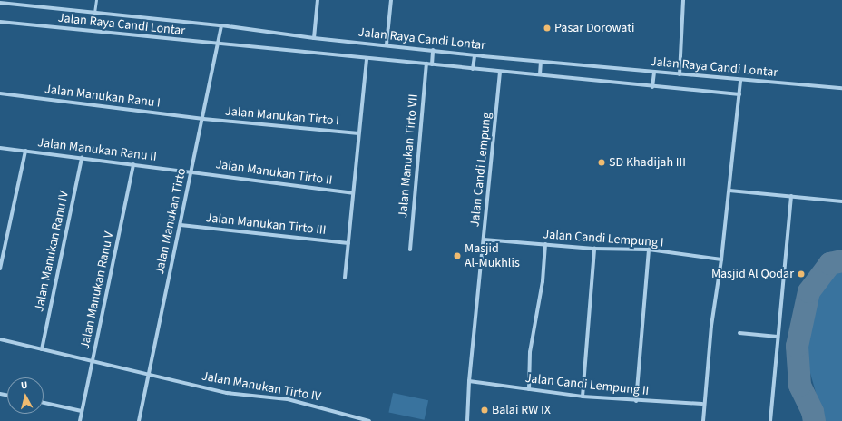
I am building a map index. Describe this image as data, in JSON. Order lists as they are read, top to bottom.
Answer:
{
  "streets": {
    "street": [
      "Jalan Raya Candi Lontar",
      "Jalan Manukan Ranu I",
      "Jalan Manukan Tirto I",
      "Jalan Manukan Ranu II",
      "Jalan Manukan Tirto VII",
      "Jalan Candi Lempung",
      "Jalan Manukan Tirto II",
      "Jalan Manukan Tirto",
      "Jalan Manukan Tirto III",
      "Jalan Candi Lempung I",
      "Jalan Manukan Ranu IV",
      "Jalan Manukan Ranu V",
      "Jalan Candi Lempung II",
      "Jalan Manukan Tirto IV"
    ]
  },
  "crossings": [
    ["Jalan Raya Candi Lontar", "Jalan Manukan Tirto VII"],
    ["Jalan Raya Candi Lontar", "Jalan Candi Lempung"],
    ["Jalan Raya Candi Lontar", "Jalan Manukan Tirto"],
    ["Jalan Manukan Ranu I", "Jalan Manukan Tirto I"],
    ["Jalan Manukan Ranu I", "Jalan Manukan Tirto"],
    ["Jalan Manukan Tirto I", "Jalan Manukan Tirto"],
    ["Jalan Manukan Ranu II", "Jalan Manukan Tirto II"],
    ["Jalan Manukan Ranu II", "Jalan Manukan Tirto"],
    ["Jalan Manukan Ranu II", "Jalan Manukan Ranu IV"],
    ["Jalan Manukan Ranu II", "Jalan Manukan Ranu V"],
    ["Jalan Candi Lempung", "Jalan Candi Lempung I"],
    ["Jalan Candi Lempung", "Jalan Candi Lempung II"],
    ["Jalan Manukan Tirto II", "Jalan Manukan Tirto"],
    ["Jalan Manukan Tirto", "Jalan Manukan Tirto III"],
    ["Jalan Manukan Tirto", "Jalan Manukan Tirto IV"],
    ["Jalan Manukan Ranu IV", "Jalan Manukan Tirto IV"],
    ["Jalan Manukan Ranu V", "Jalan Manukan Tirto IV"]
  ],
  "places": [
    "Pasar Dorowati",
    "SD Khadijah III",
    "Masjid Al-Mukhlis",
    "Masjid Al Qodar",
    "Balai RW IX"
  ],
  "north": "top"
}
